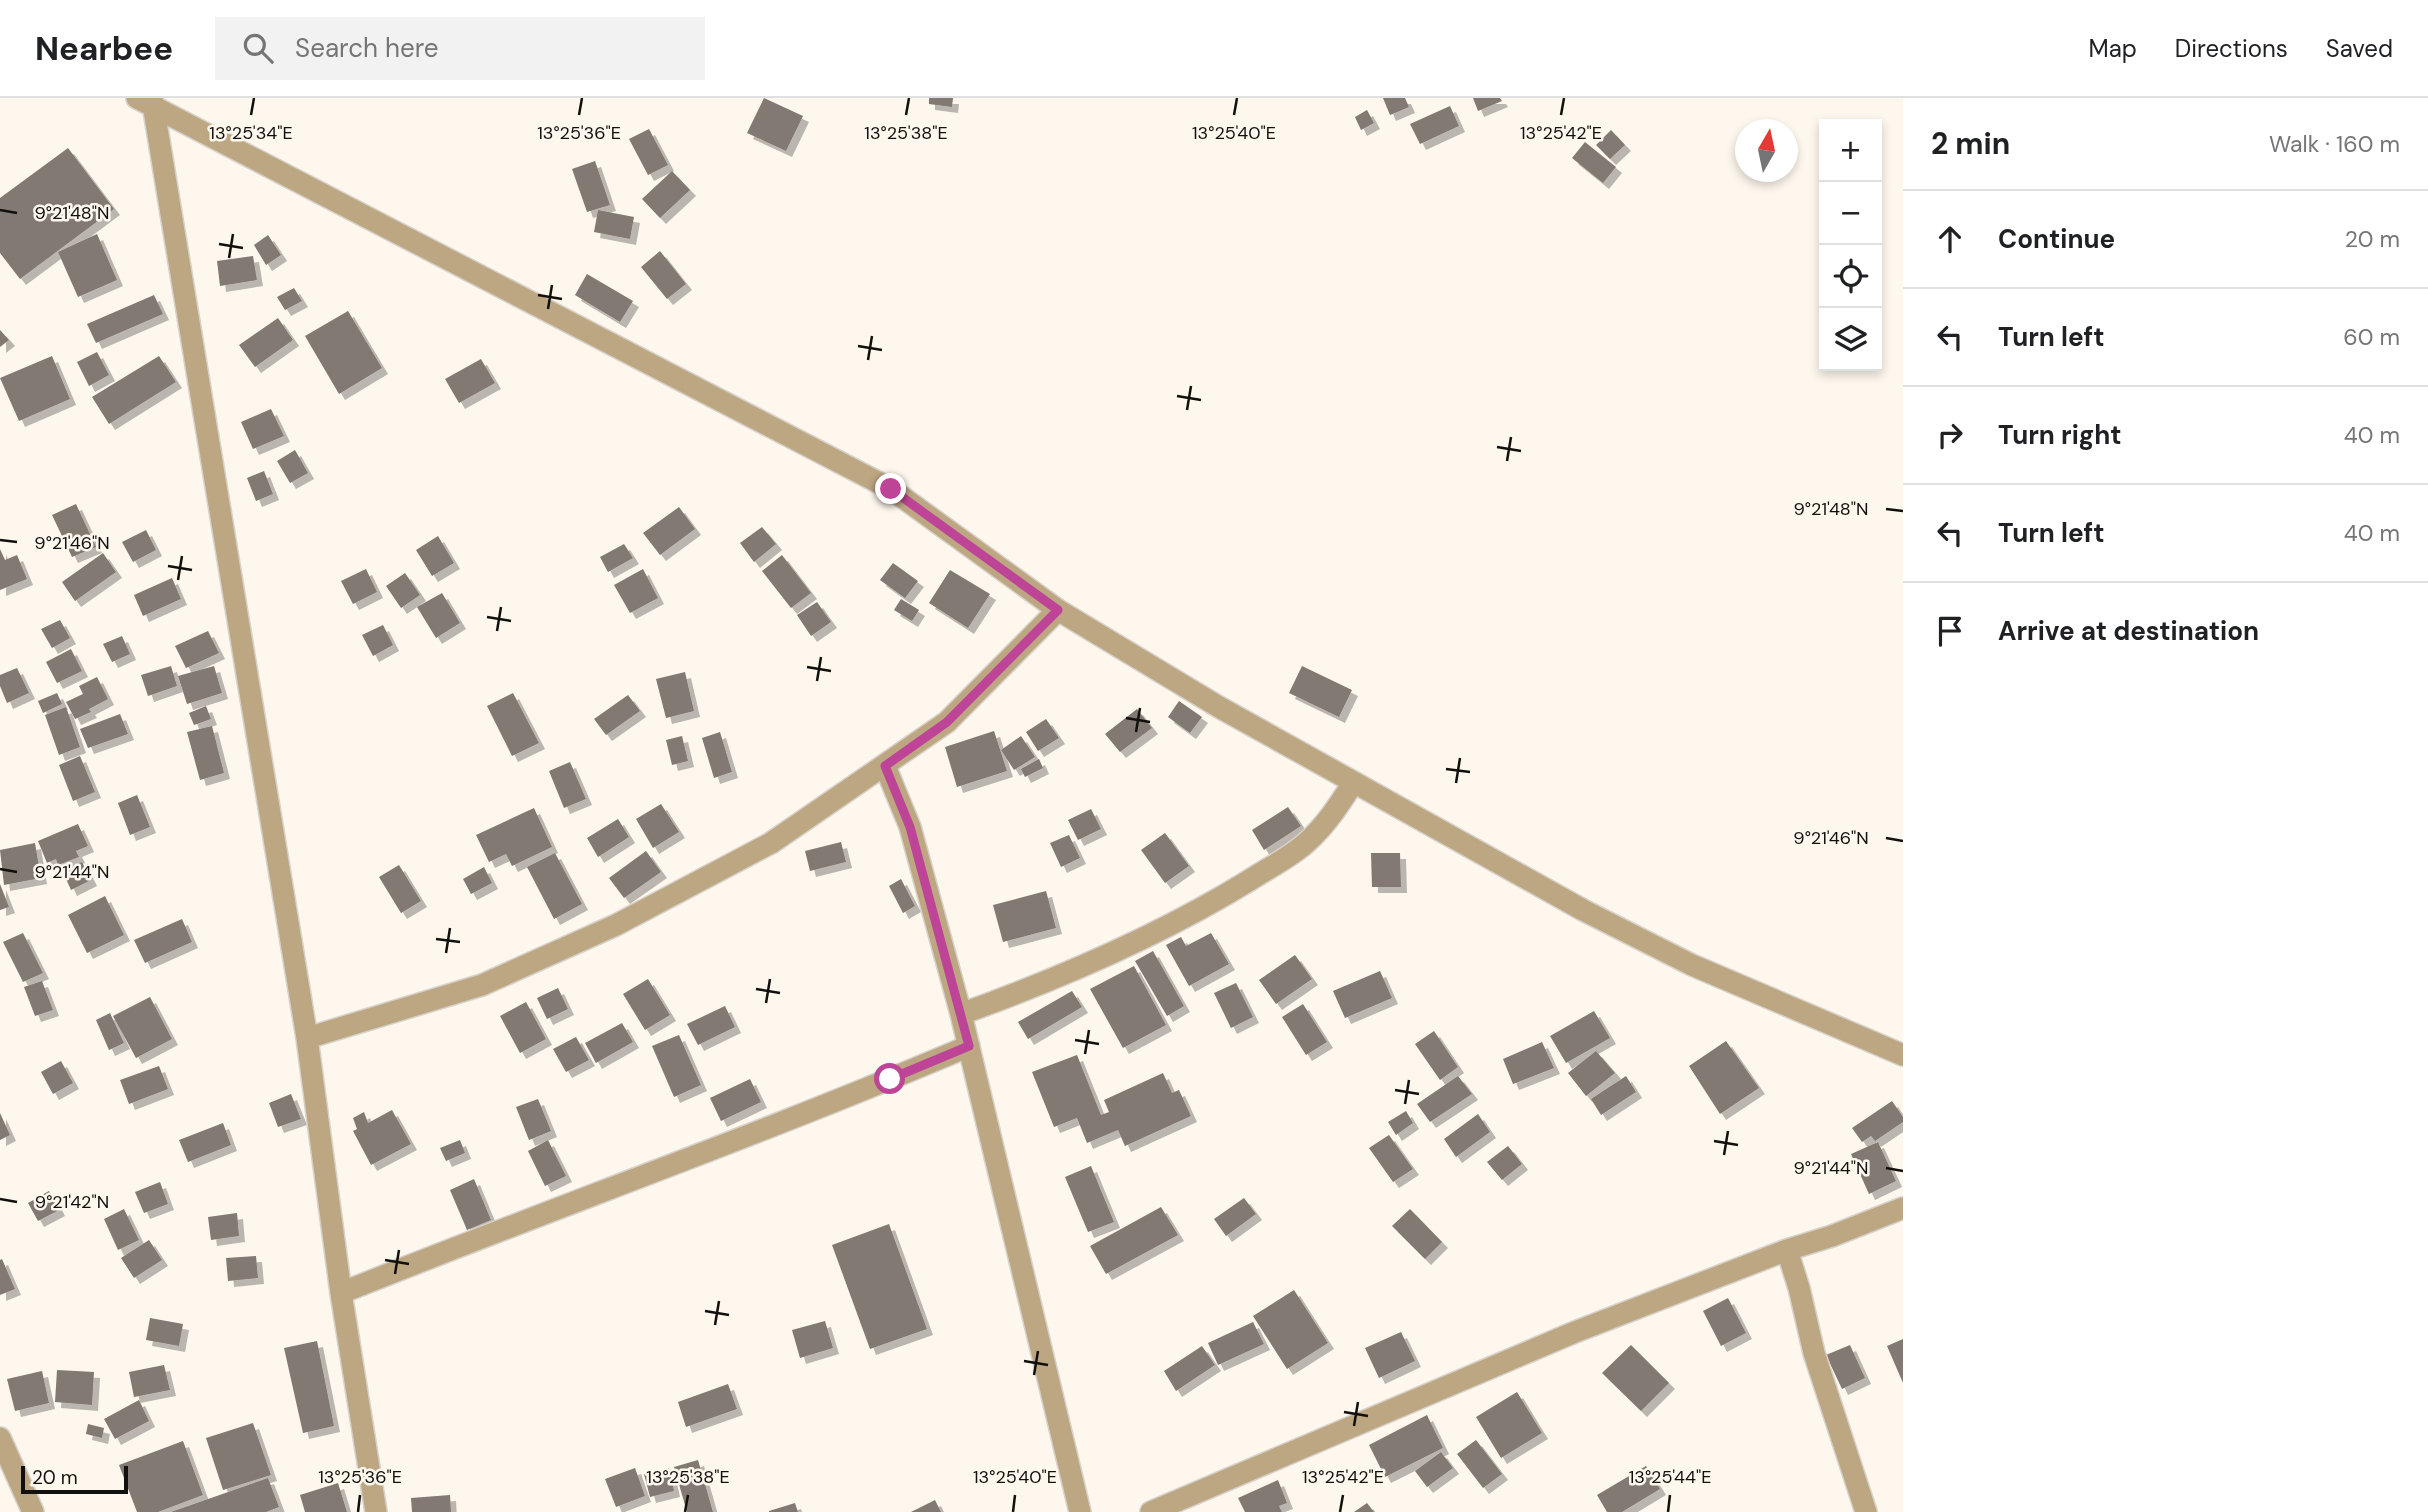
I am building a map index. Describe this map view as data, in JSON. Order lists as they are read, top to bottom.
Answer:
{
  "scale_bar": "20 m",
  "north": "top",
  "page": {
    "header": "Nearbee",
    "search": "Search here",
    "nav": ["Map", "Directions", "Saved"],
    "heading": ["2 min", "Walk · 160 m"],
    "map_buttons": ["+", "−"],
    "list": [
      ["Continue", "20 m"],
      ["Turn left", "60 m"],
      ["Turn right", "40 m"],
      ["Turn left", "40 m"],
      "Arrive at destination"
    ],
    "scale": "20 m"
  },
  "coordinates": [
    "13°25'34\"E",
    "13°25'36\"E",
    "13°25'38\"E",
    "13°25'40\"E",
    "13°25'42\"E",
    "9°21'48\"N",
    "9°21'46\"N",
    "9°21'44\"N",
    "9°21'42\"N",
    "13°25'44\"E"
  ]
}
